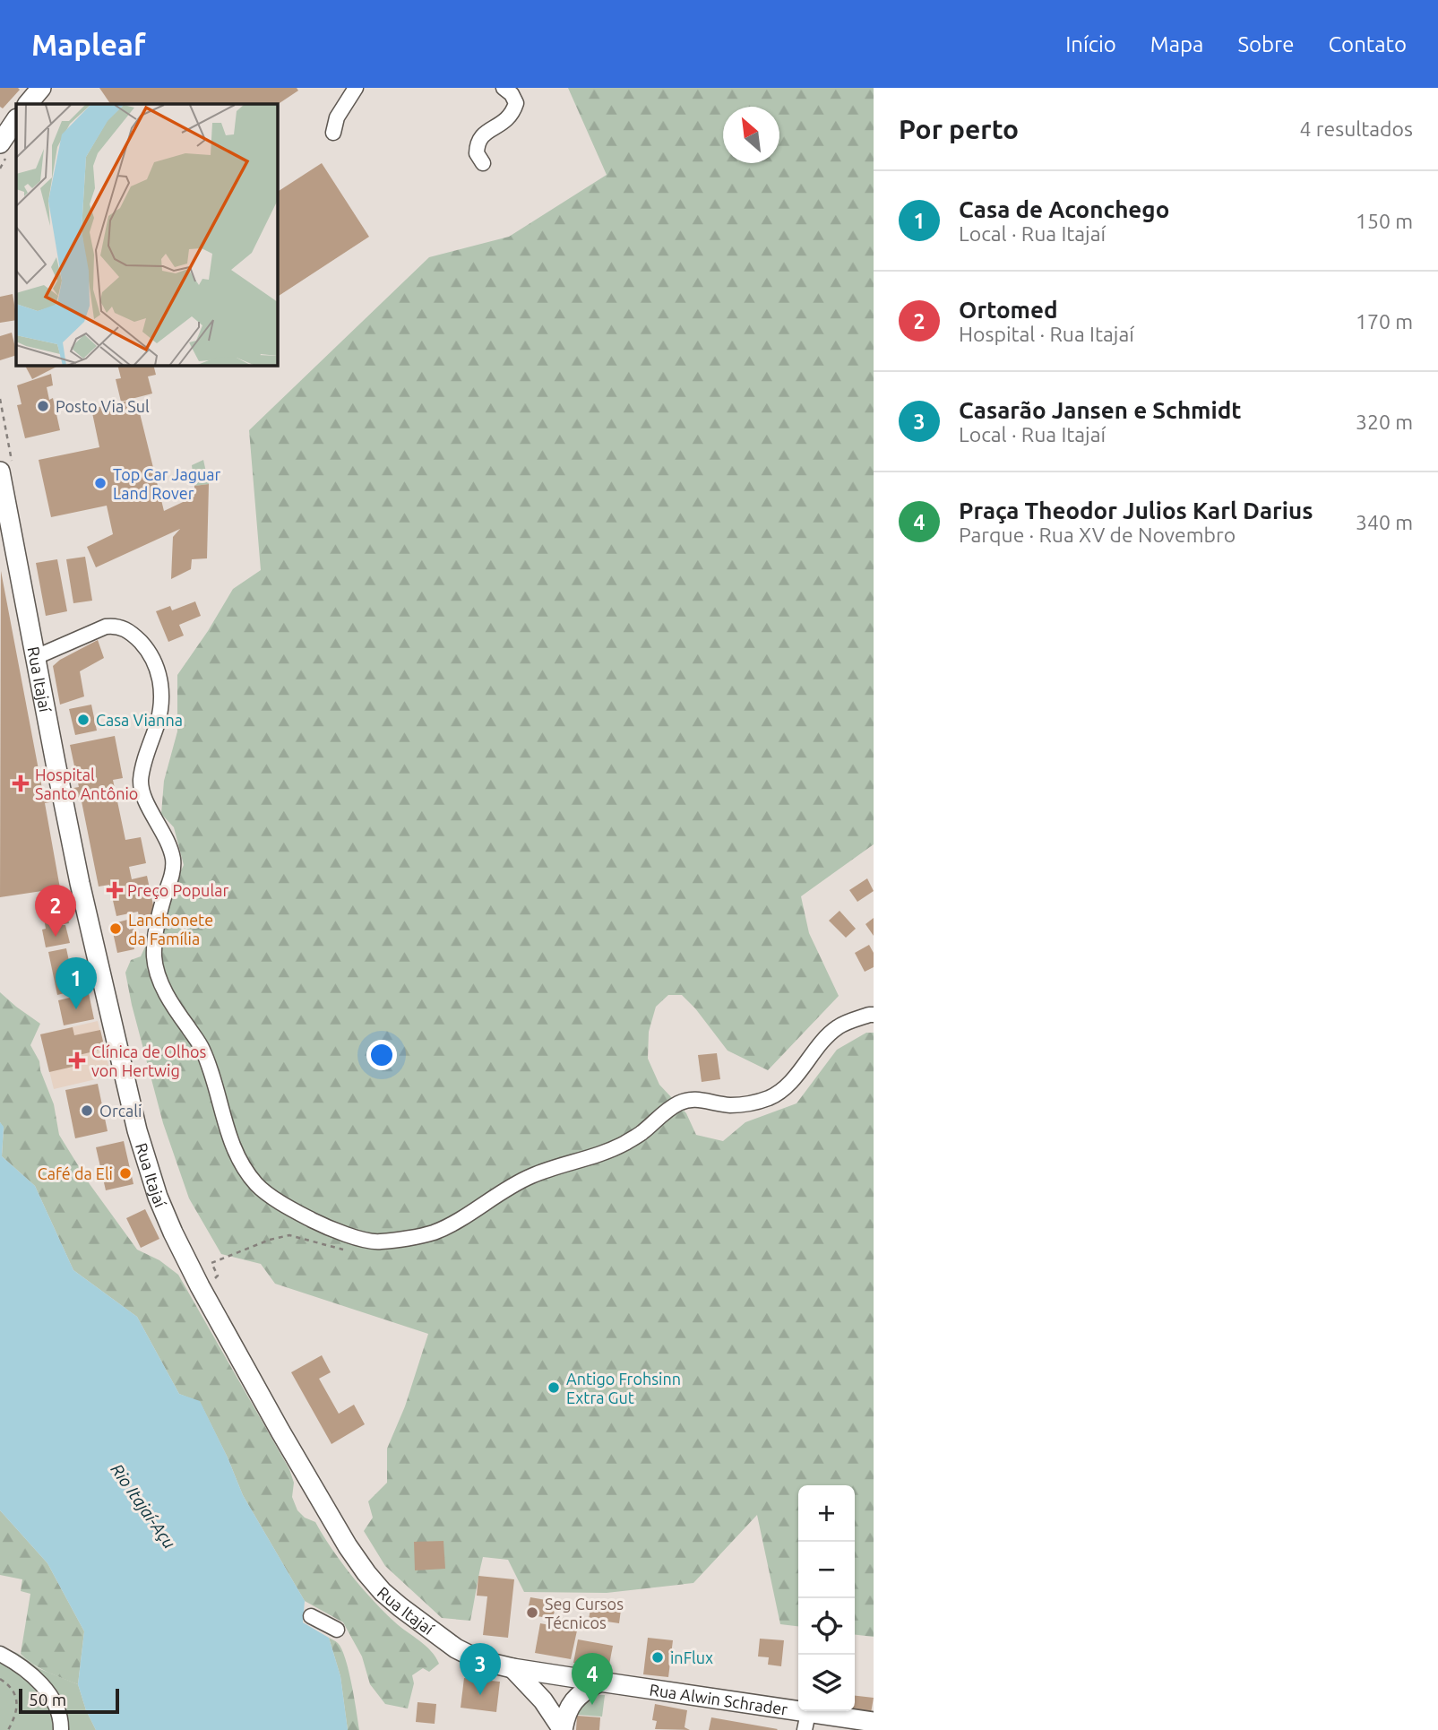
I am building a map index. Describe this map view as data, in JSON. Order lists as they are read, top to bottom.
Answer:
{
  "streets": {
    "main road": ["Rua Itajaí", "Rua Alwin Schrader"]
  },
  "crossings": [
    ["Rua Itajaí", "Rua Alwin Schrader"]
  ],
  "water": ["Rio Itajaí-Açu"],
  "places": {
    "other": [
      "Posto Via Sul",
      "Top Car Jaguar Land Rover",
      "Casa Vianna",
      "Lanchonete da Família",
      "Orcali",
      "Café da Eli",
      "Antigo Frohsinn Extra Gut",
      "Seg Cursos Técnicos",
      "inFlux"
    ],
    "health": ["Hospital Santo Antônio", "Preço Popular", "Clínica de Olhos von Hertwig"]
  },
  "scale_bar": "50 m",
  "north": "top left",
  "page": {
    "header": "Mapleaf",
    "nav": [
      "Início",
      "Mapa",
      "Sobre",
      "Contato"
    ],
    "heading": ["Por perto", "4 resultados"],
    "list": [
      {
        "mark": "1",
        "name": "Casa de Aconchego",
        "note": "Local · Rua Itajaí",
        "value": "150 m"
      },
      {
        "mark": "2",
        "name": "Ortomed",
        "note": "Hospital · Rua Itajaí",
        "value": "170 m"
      },
      {
        "mark": "3",
        "name": "Casarão Jansen e Schmidt",
        "note": "Local · Rua Itajaí",
        "value": "320 m"
      },
      {
        "mark": "4",
        "name": "Praça Theodor Julios Karl Darius",
        "note": "Parque · Rua XV de Novembro",
        "value": "340 m"
      }
    ],
    "pins": [
      "2",
      "1",
      "3",
      "4"
    ],
    "map_buttons": ["+", "−"],
    "scale": "50 m"
  }
}
